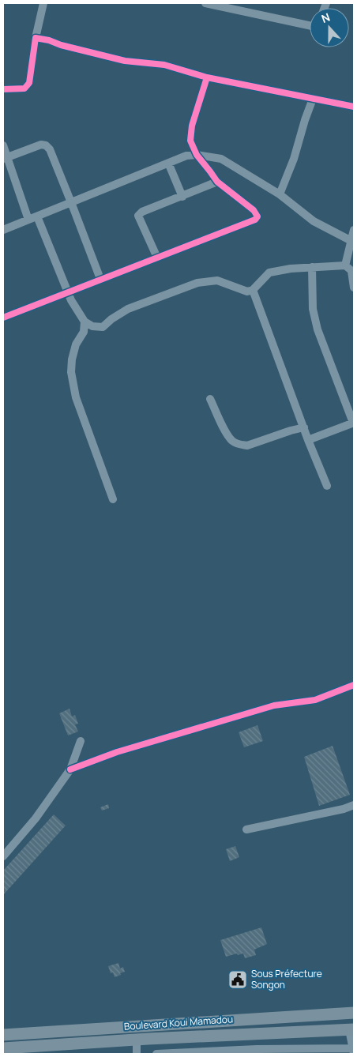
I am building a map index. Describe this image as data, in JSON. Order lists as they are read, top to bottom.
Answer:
{
  "streets": {
    "main road": ["Boulevard Koui Mamadou"]
  },
  "places": {
    "public building": ["Sous Préfecture Songon"]
  },
  "north": "top"
}
